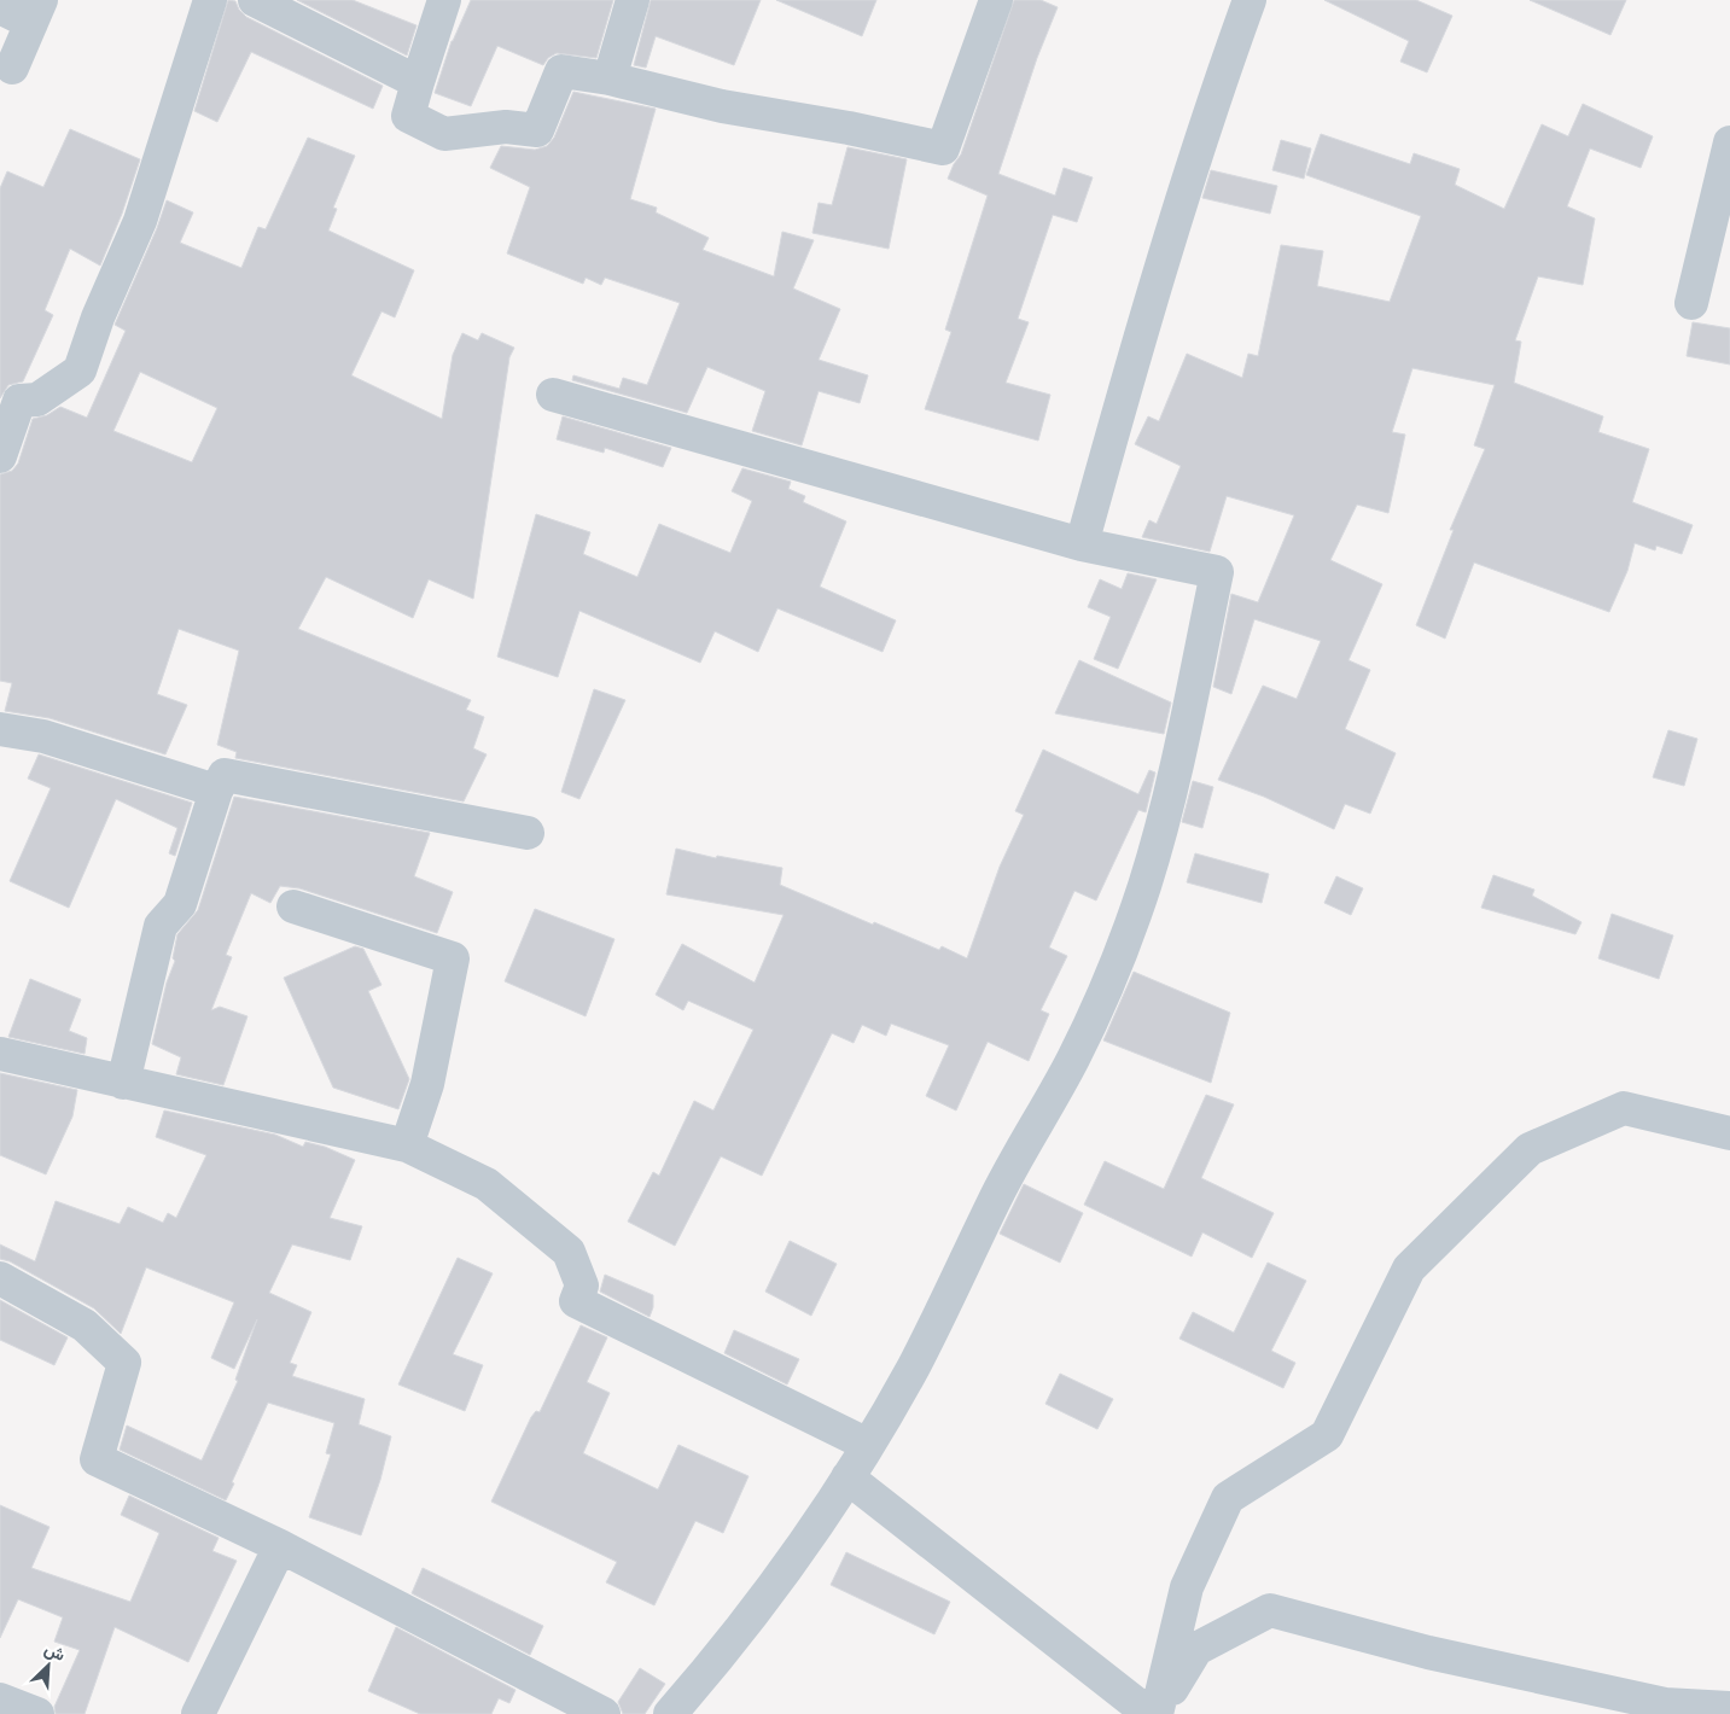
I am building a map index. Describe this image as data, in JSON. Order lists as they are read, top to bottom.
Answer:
{
  "north": "top right"
}
